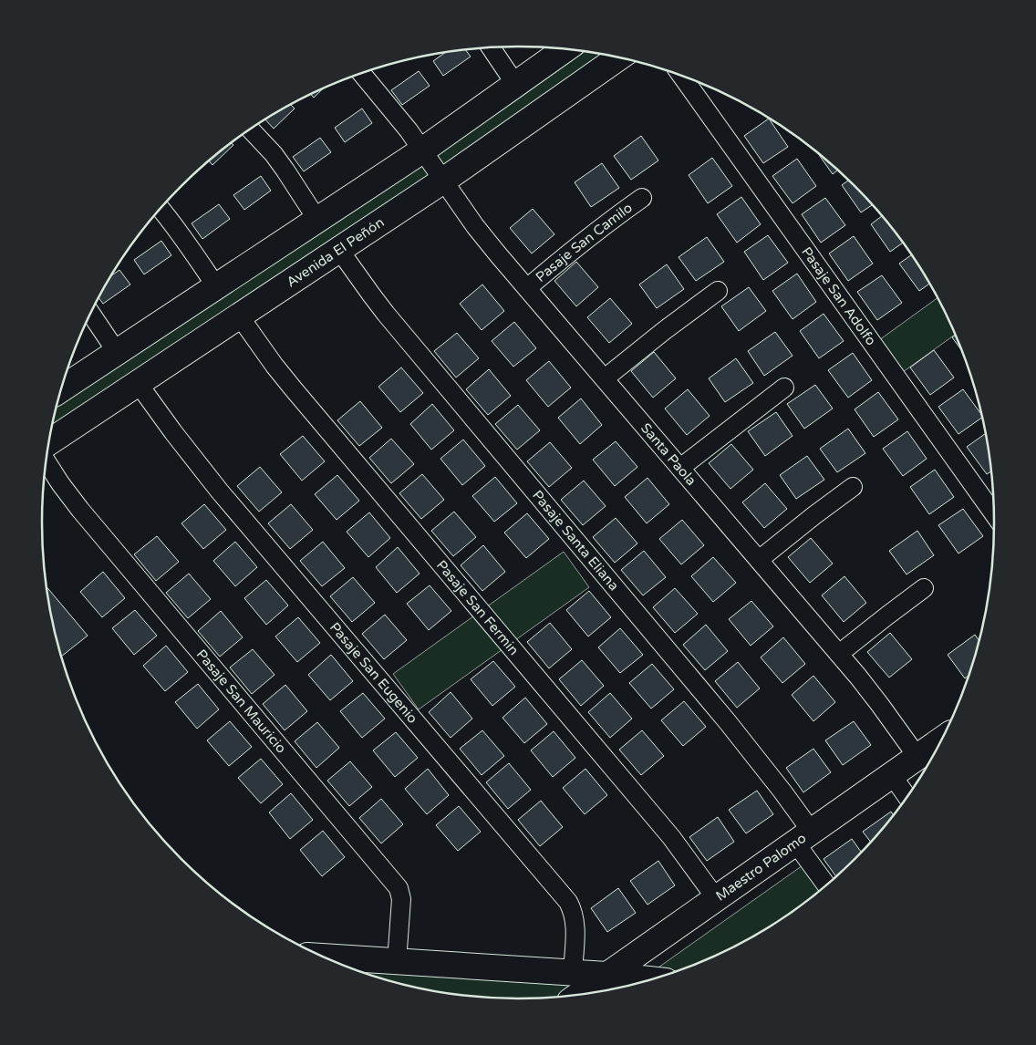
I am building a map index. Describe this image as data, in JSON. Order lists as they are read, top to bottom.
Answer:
{
  "streets": {
    "main road": ["Avenida El Peñón", "Maestro Palomo"],
    "street": [
      "Pasaje San Camilo",
      "Pasaje San Adolfo",
      "Santa Paola",
      "Pasaje Santa Eliana",
      "Pasaje San Fermin",
      "Pasaje San Eugenio",
      "Pasaje San Mauricio"
    ]
  },
  "crossings": [
    ["Pasaje San Camilo", "Santa Paola"],
    ["Avenida El Peñón", "Santa Paola"],
    ["Avenida El Peñón", "Pasaje Santa Eliana"],
    ["Avenida El Peñón", "Pasaje San Fermin"],
    ["Avenida El Peñón", "Pasaje San Eugenio"],
    ["Santa Paola", "Maestro Palomo"],
    ["Pasaje Santa Eliana", "Maestro Palomo"],
    ["Pasaje San Fermin", "Maestro Palomo"]
  ]
}
